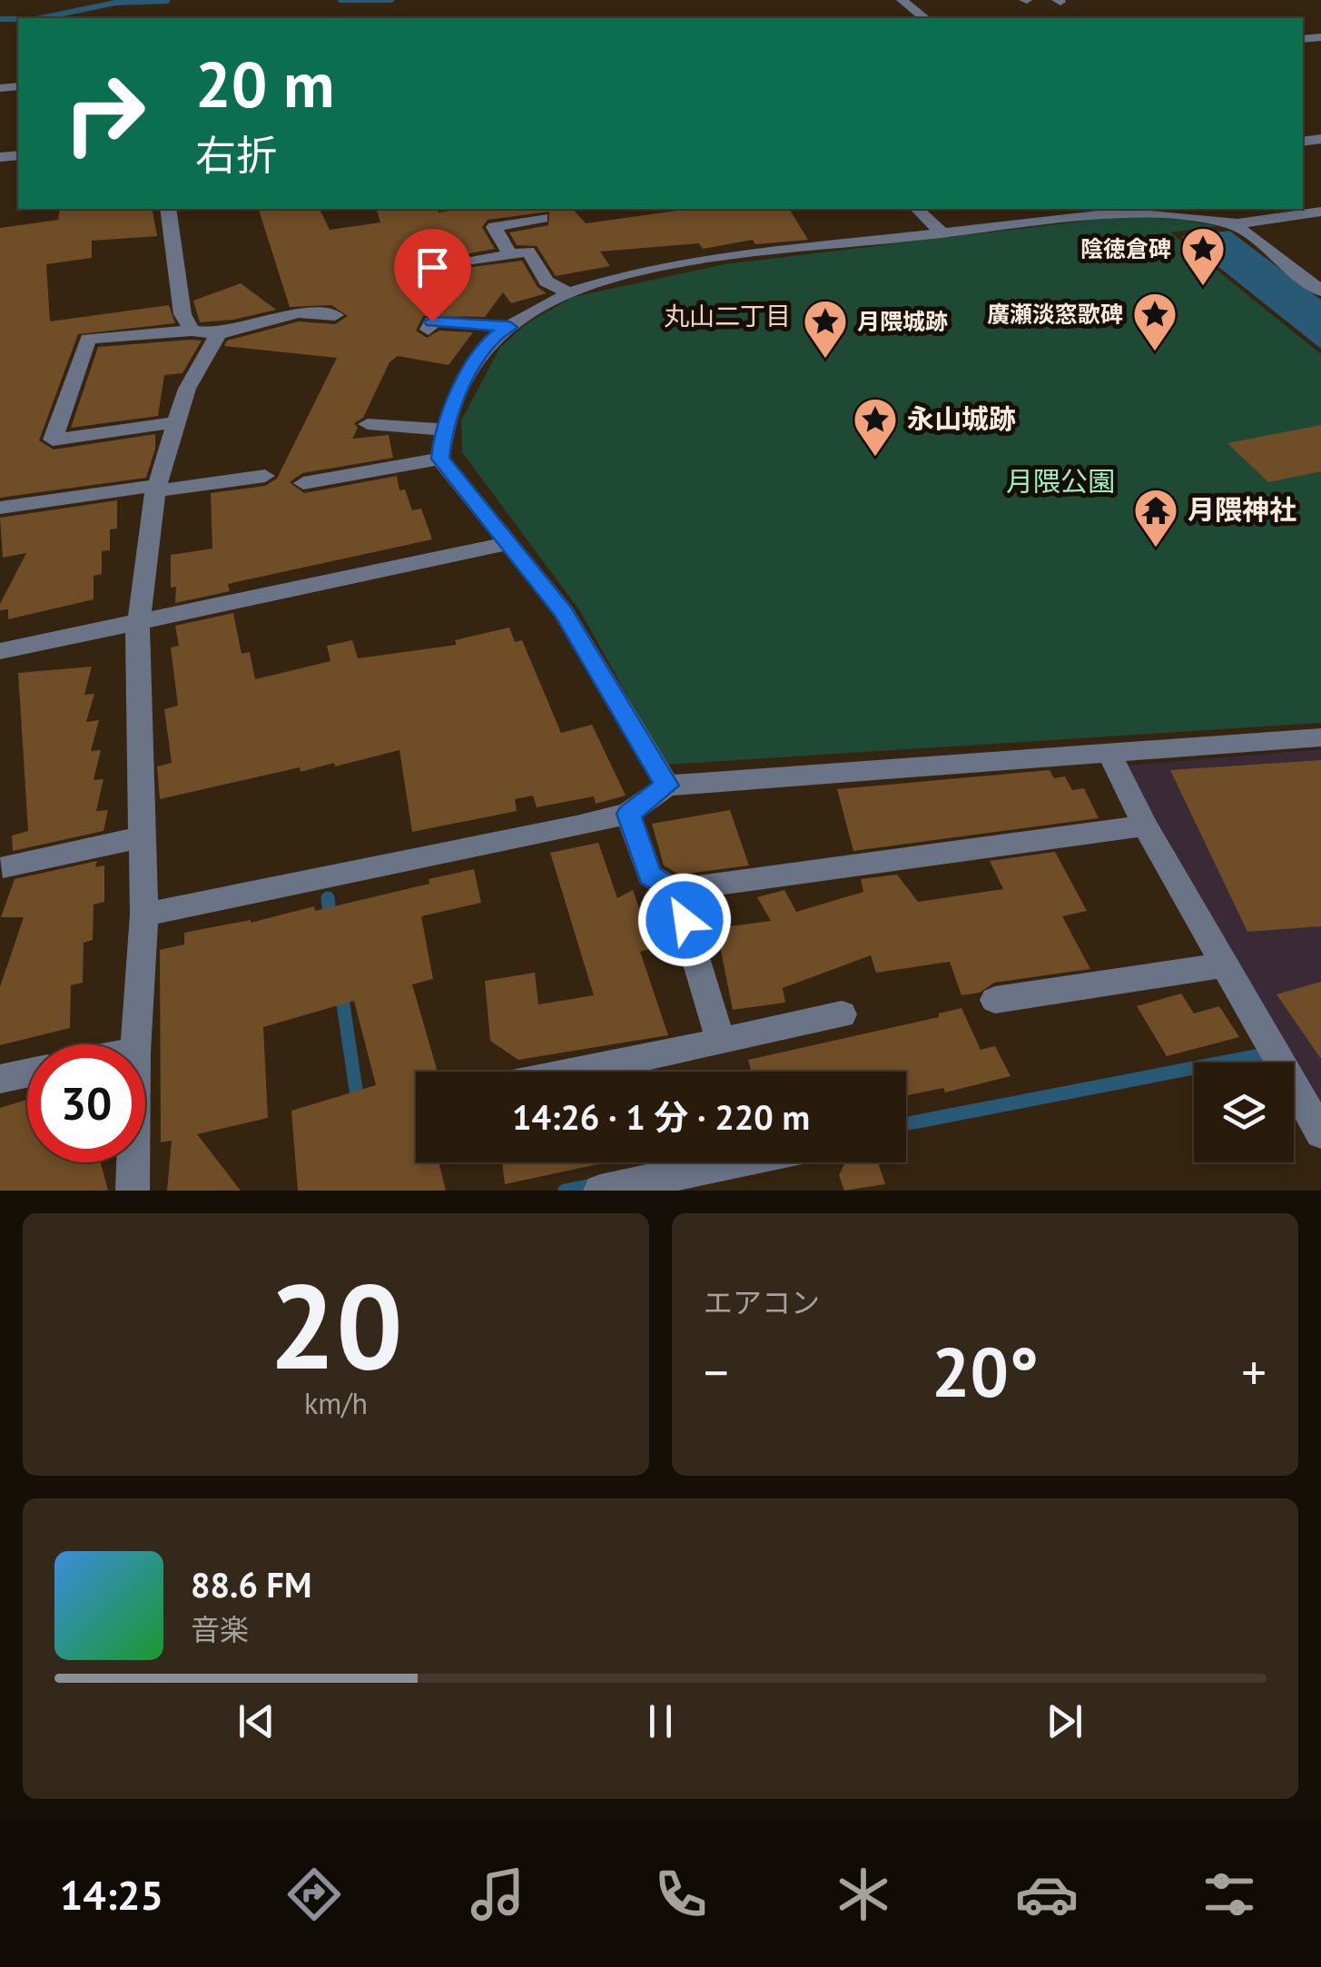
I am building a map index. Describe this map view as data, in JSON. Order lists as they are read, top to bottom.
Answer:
{
  "districts": ["丸山二丁目"],
  "parks": ["月隈公園"],
  "places": {
    "place": [
      "陰徳倉碑",
      "廣瀬淡窓歌碑",
      "月隈城跡",
      "永山城跡"
    ],
    "temple": ["月隈神社"]
  },
  "page": {
    "turn": ["20 m", "右折"],
    "limit": "30",
    "trip": "14:26 · 1 分 · 220 m",
    "tile": [
      ["20", "km/h"],
      "エアコン"
    ],
    "heat": ["−", "20°", "+"],
    "song": ["88.6 FM", "音楽"],
    "tabs": "14:25"
  }
}
